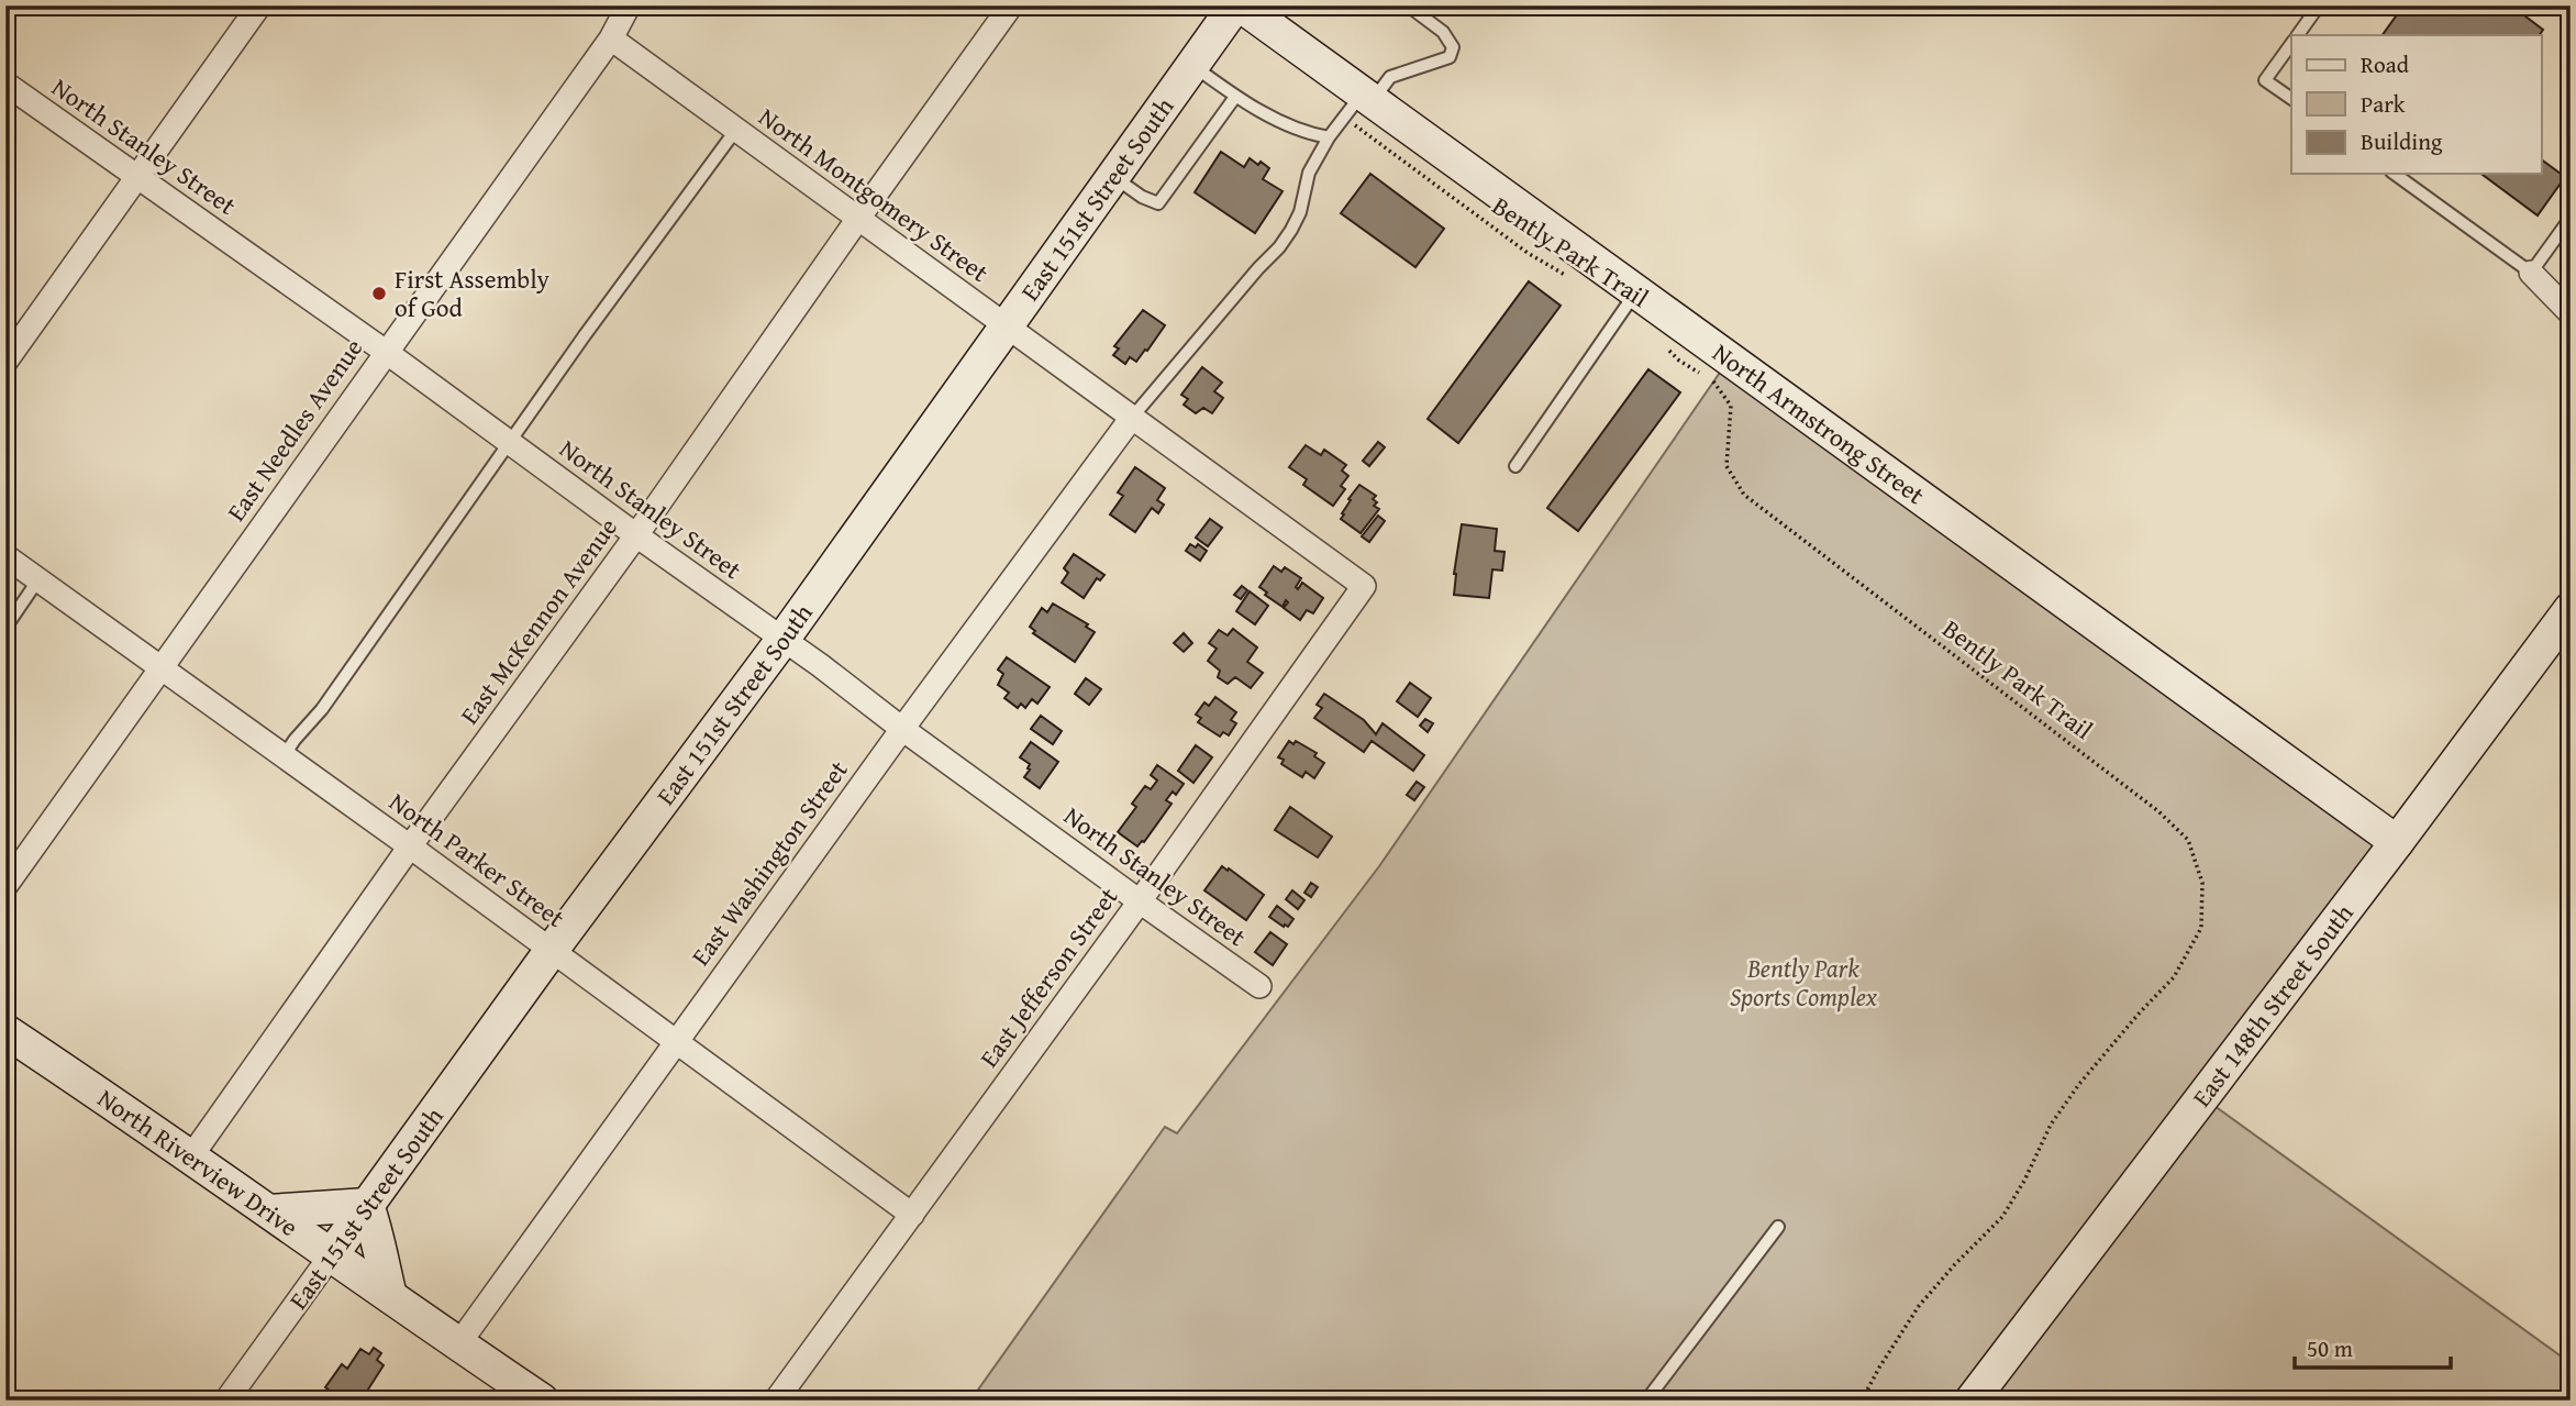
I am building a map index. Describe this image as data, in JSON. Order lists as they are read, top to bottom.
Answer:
{
  "streets": {
    "street": [
      "North Stanley Street",
      "North Montgomery Street",
      "East 151st Street South",
      "North Armstrong Street",
      "East Needles Avenue",
      "East McKennon Avenue",
      "North Parker Street",
      "East Washington Street",
      "East Jefferson Street",
      "East 148th Street South",
      "North Riverview Drive"
    ],
    "path": ["Bently Park Trail"]
  },
  "crossings": [
    ["North Stanley Street", "East 151st Street South"],
    ["North Stanley Street", "East Needles Avenue"],
    ["North Stanley Street", "East McKennon Avenue"],
    ["North Stanley Street", "East Washington Street"],
    ["North Stanley Street", "East Jefferson Street"],
    ["North Montgomery Street", "East 151st Street South"],
    ["North Montgomery Street", "East Needles Avenue"],
    ["North Montgomery Street", "East McKennon Avenue"],
    ["North Montgomery Street", "East Washington Street"],
    ["North Montgomery Street", "East Jefferson Street"],
    ["East 151st Street South", "North Armstrong Street"],
    ["East 151st Street South", "North Parker Street"],
    ["East 151st Street South", "North Riverview Drive"],
    ["Bently Park Trail", "North Armstrong Street"],
    ["North Armstrong Street", "East 148th Street South"],
    ["East Needles Avenue", "North Parker Street"],
    ["East McKennon Avenue", "North Parker Street"],
    ["East McKennon Avenue", "North Riverview Drive"],
    ["North Parker Street", "East Washington Street"],
    ["North Parker Street", "East Jefferson Street"],
    ["East Washington Street", "North Riverview Drive"]
  ],
  "parks": ["Bently Park Sports Complex"],
  "places": ["First Assembly of God"],
  "legend": ["Road", "Park", "Building"],
  "scale_bar": "50 m"
}
